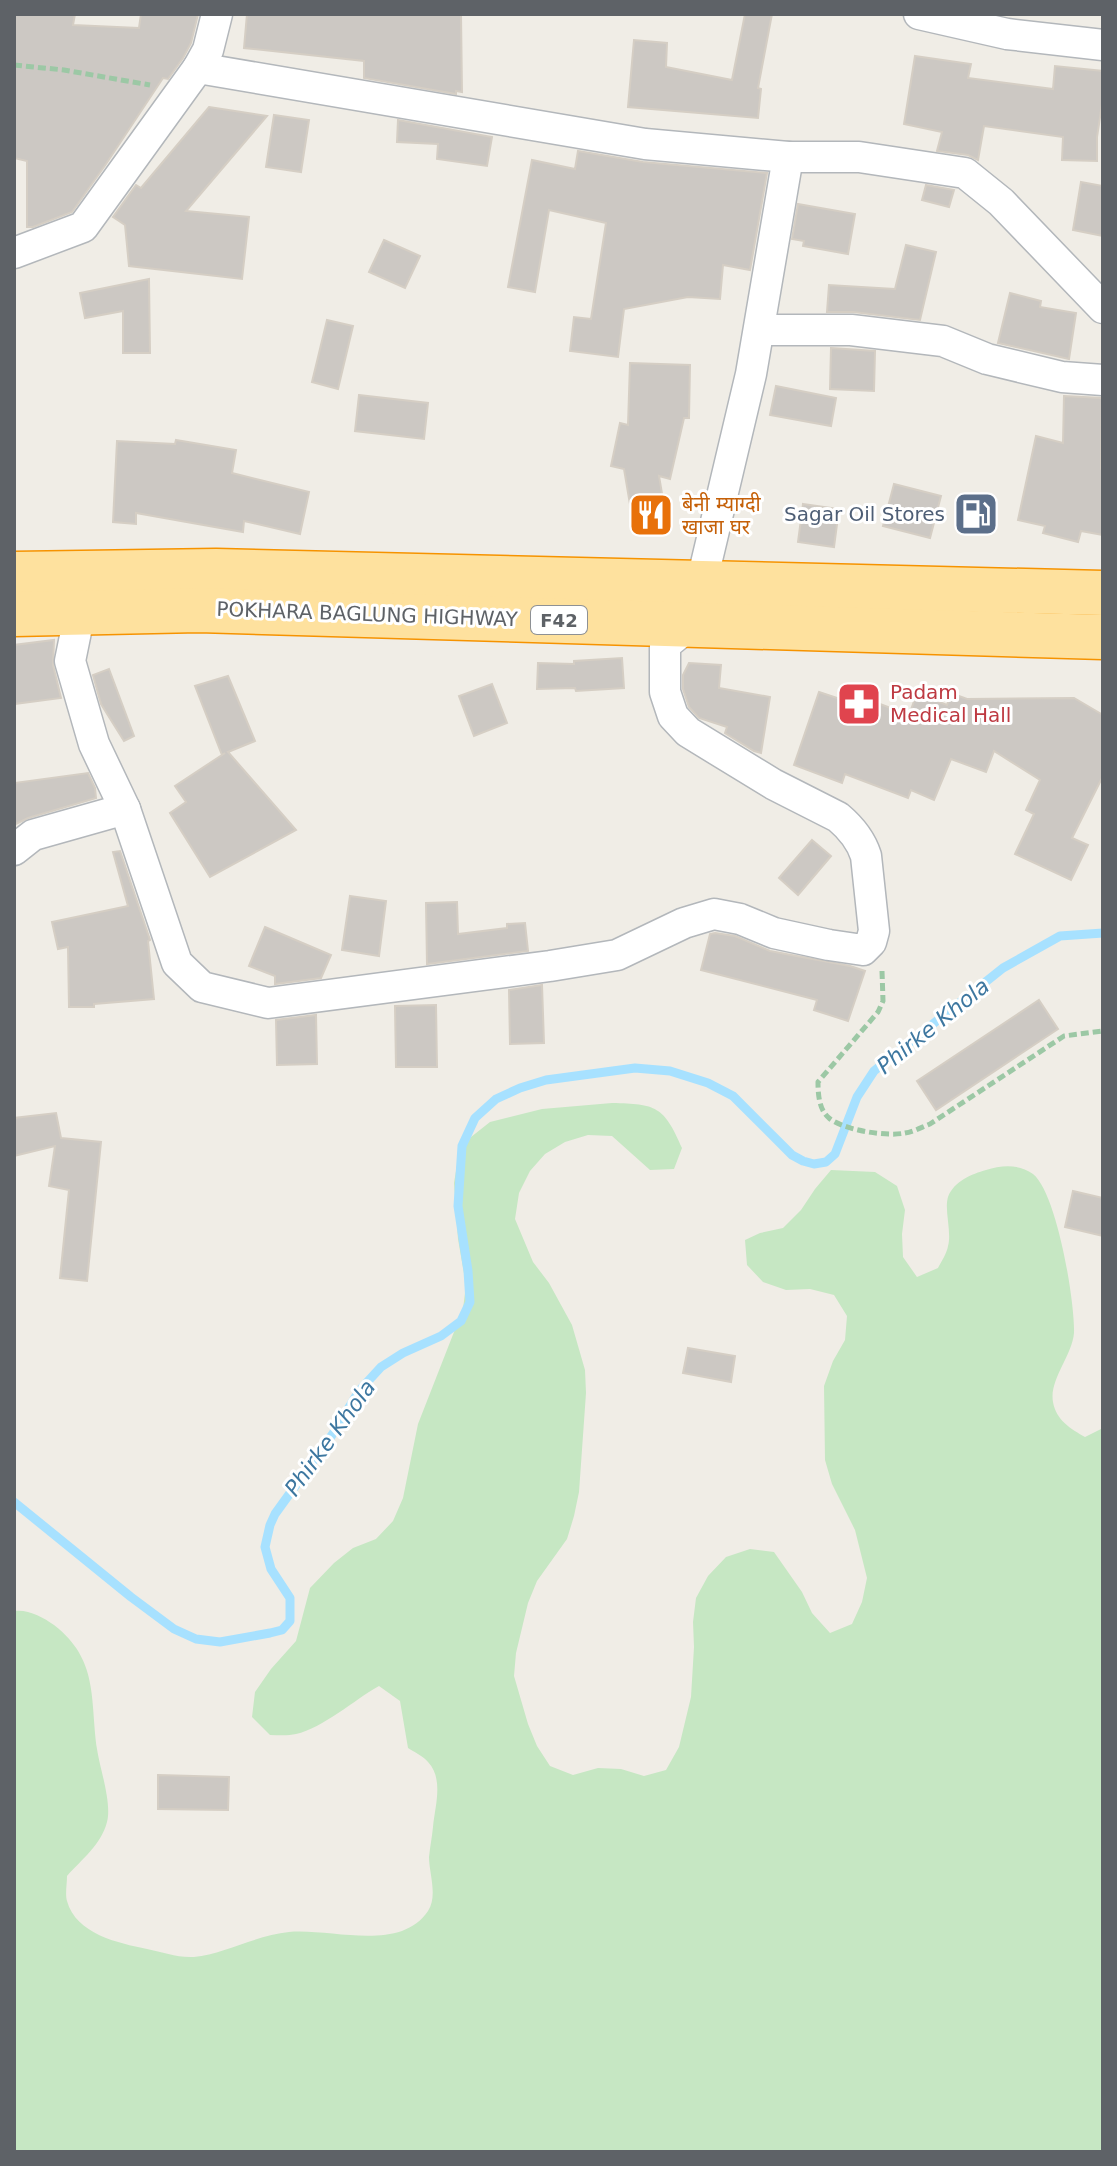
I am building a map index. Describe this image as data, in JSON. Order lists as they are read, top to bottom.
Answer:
{
  "streets": {
    "highway": ["POKHARA BAGLUNG HIGHWAY", "F42"]
  },
  "water": ["Phirke Khola"],
  "places": {
    "fuel station": ["Sagar Oil Stores"],
    "restaurant": ["बेनी म्याग्दी खाजा घर"],
    "pharmacy": ["Padam Medical Hall"]
  }
}
